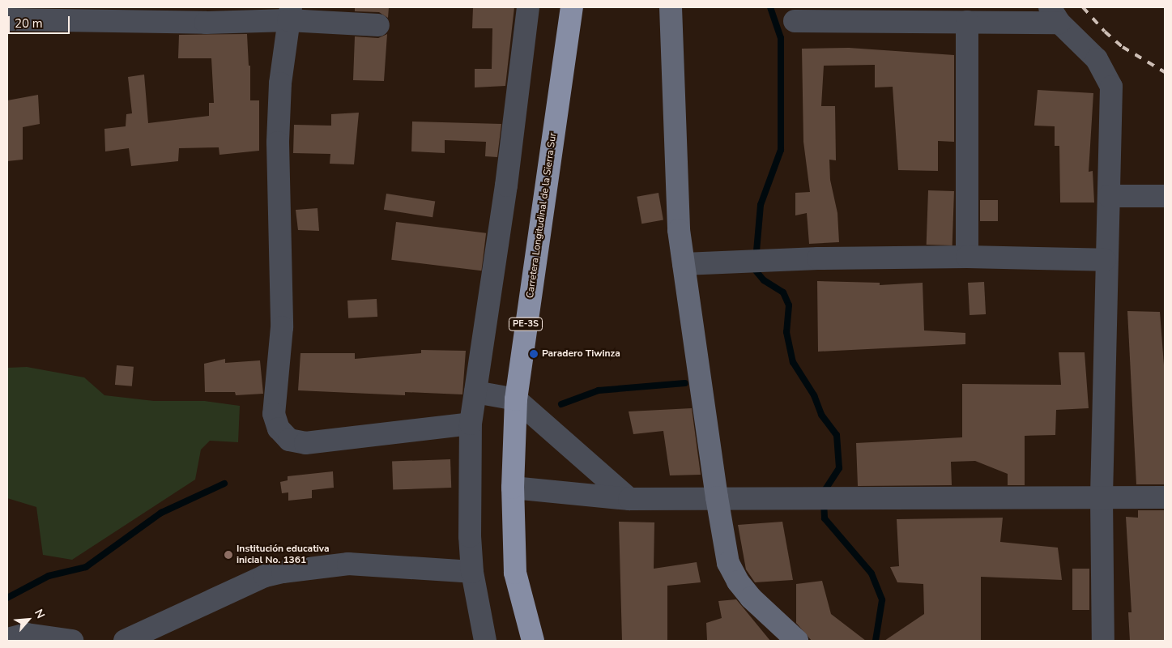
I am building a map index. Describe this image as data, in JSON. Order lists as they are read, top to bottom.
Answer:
{
  "streets": {
    "highway": ["Carretera Longitudinal de la Sierra Sur", "PE-3S"]
  },
  "places": ["Paradero Tiwinza", "Institución educativa inicial No. 1361"],
  "scale_bar": "20 m",
  "north": "top right"
}
